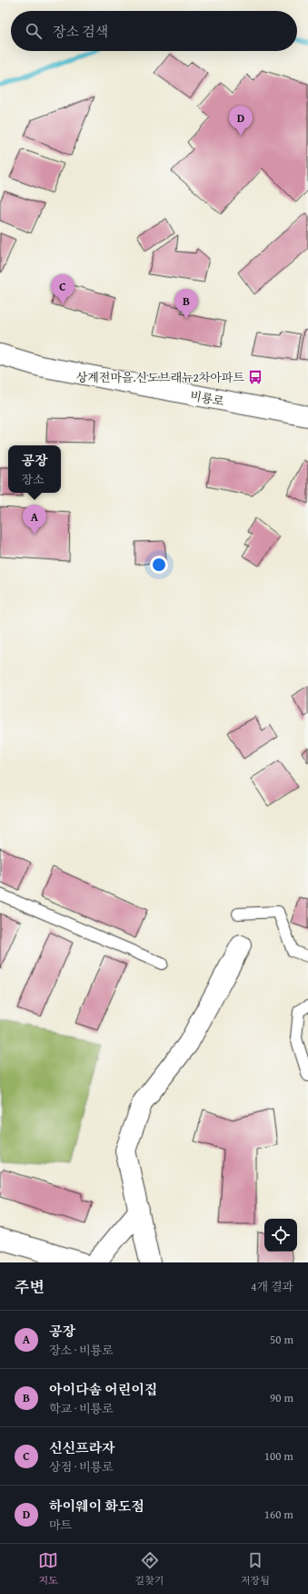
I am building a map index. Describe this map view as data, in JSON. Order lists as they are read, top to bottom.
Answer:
{
  "streets": {
    "street": ["비룡로"]
  },
  "places": {
    "bus stop": ["상계전마을.신도브래뉴2차아파트"]
  },
  "page": {
    "search": "장소 검색",
    "pins": [
      "D",
      "C",
      "B",
      "A"
    ],
    "popup": ["공장", "장소"],
    "heading": ["주변", "4개 결과"],
    "list": [
      {
        "mark": "A",
        "name": "공장",
        "note": "장소 · 비룡로",
        "value": "50 m"
      },
      {
        "mark": "B",
        "name": "아이다솜 어린이집",
        "note": "학교 · 비룡로",
        "value": "90 m"
      },
      {
        "mark": "C",
        "name": "신신프라자",
        "note": "상점 · 비룡로",
        "value": "100 m"
      },
      {
        "mark": "D",
        "name": "하이웨이 화도점",
        "note": "마트",
        "value": "160 m"
      }
    ],
    "nav": ["지도", "길찾기", "저장됨"]
  }
}
